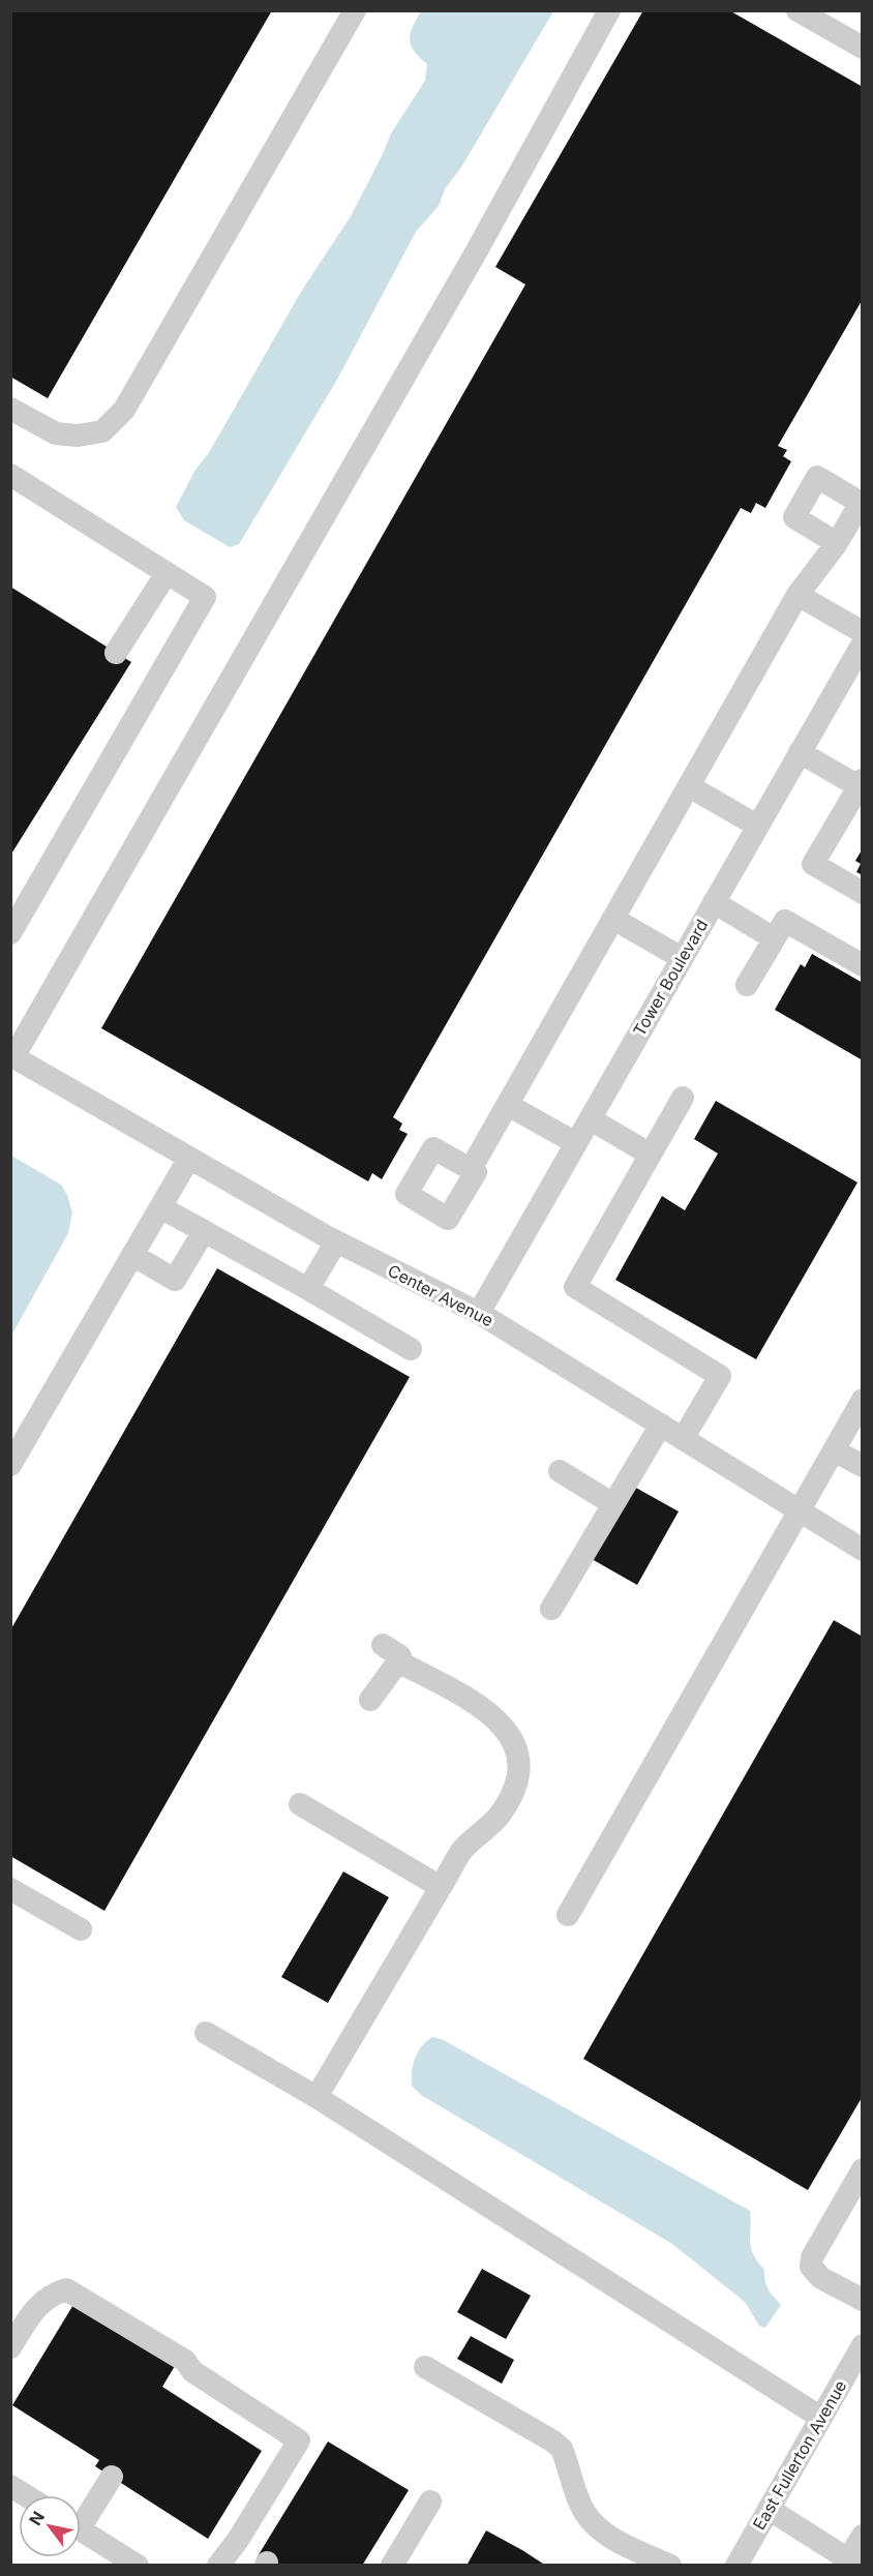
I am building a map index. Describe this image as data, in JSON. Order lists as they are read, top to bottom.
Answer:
{
  "streets": {
    "street": ["Tower Boulevard", "Center Avenue", "East Fullerton Avenue"]
  },
  "crossings": [
    ["Tower Boulevard", "Center Avenue"]
  ],
  "north": "top left"
}
